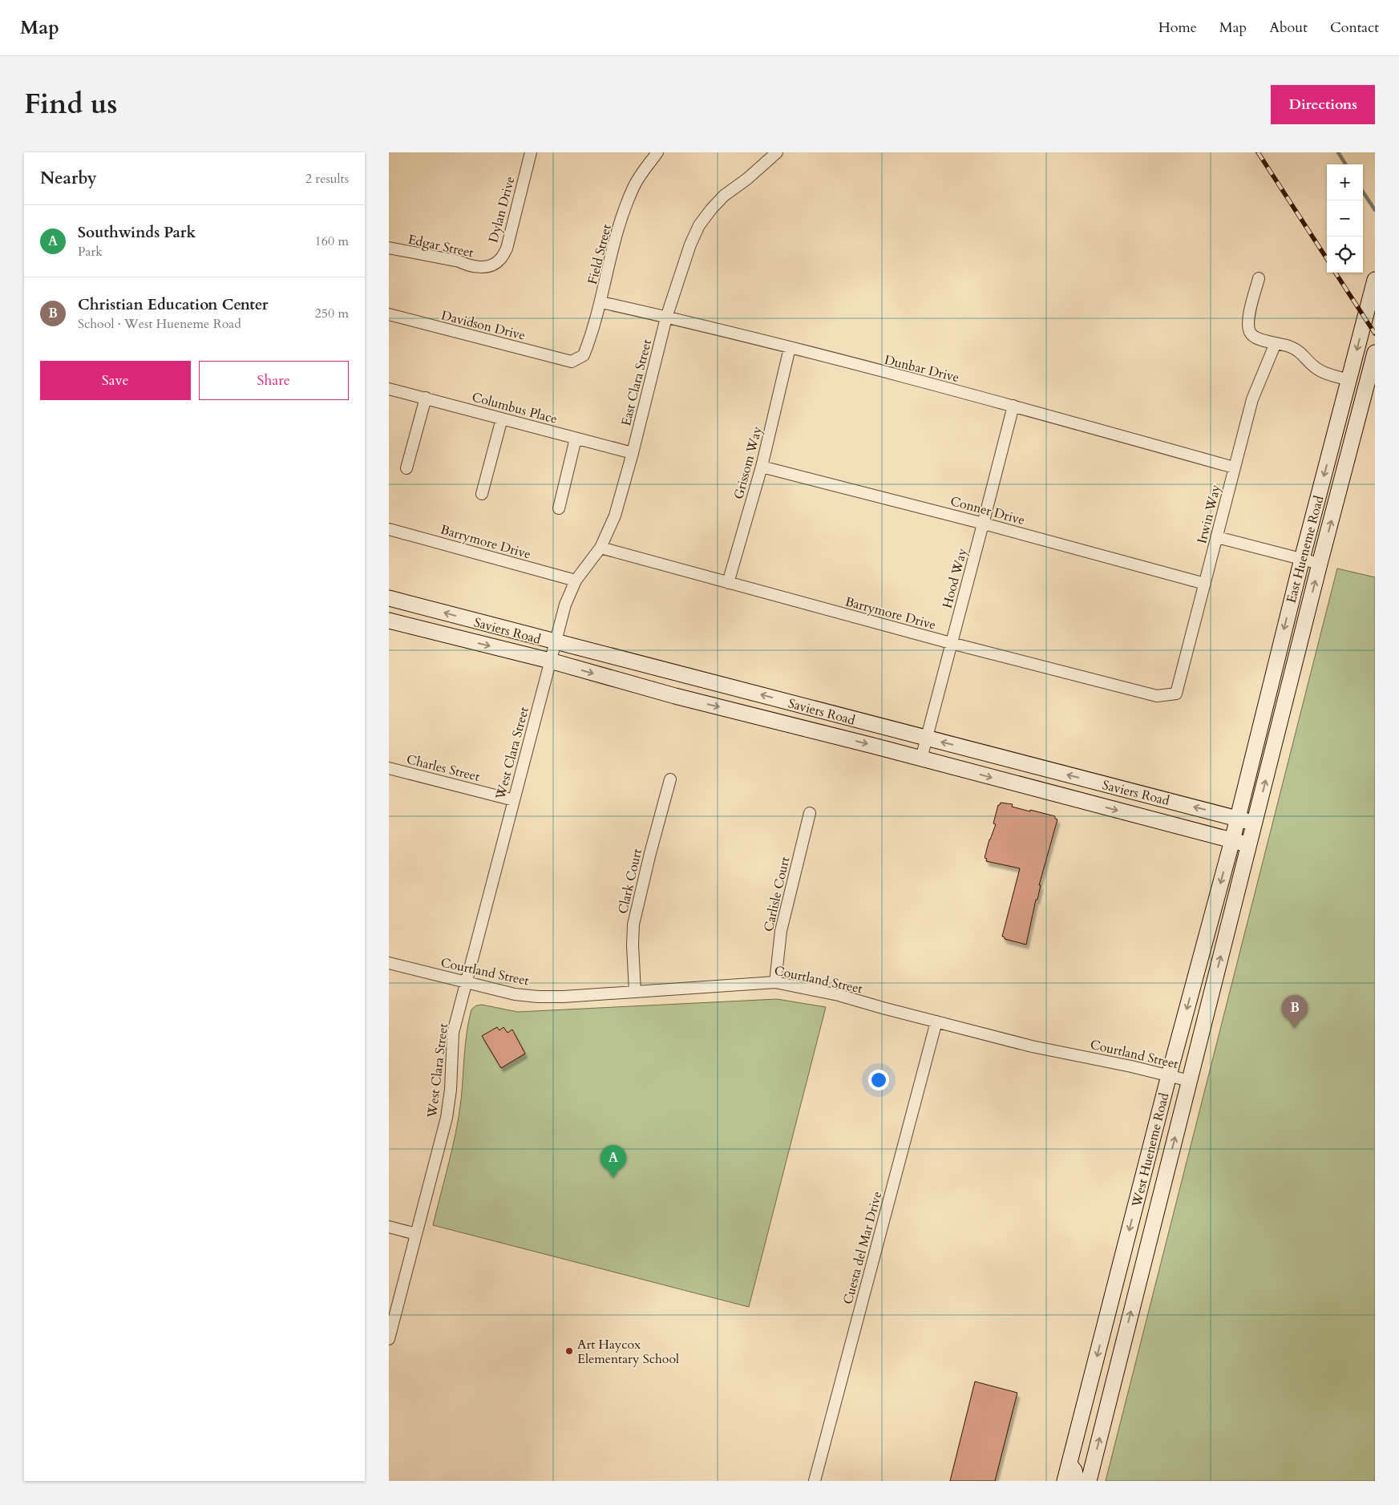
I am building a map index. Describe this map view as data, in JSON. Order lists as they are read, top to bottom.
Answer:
{
  "streets": {
    "main road": ["East Hueneme Road", "Saviers Road", "West Hueneme Road"],
    "street": [
      "Dylan Drive",
      "Edgar Street",
      "Field Street",
      "Davidson Drive",
      "Dunbar Drive",
      "East Clara Street",
      "Columbus Place",
      "Grissom Way",
      "Conner Drive",
      "Irwin Way",
      "Barrymore Drive",
      "Hood Way",
      "West Clara Street",
      "Charles Street",
      "Clark Court",
      "Carlisle Court",
      "Courtland Street",
      "Cuesta del Mar Drive"
    ]
  },
  "crossings": [
    ["Dylan Drive", "Edgar Street"],
    ["Field Street", "Davidson Drive"],
    ["Field Street", "Dunbar Drive"],
    ["Dunbar Drive", "East Clara Street"],
    ["Dunbar Drive", "Grissom Way"],
    ["Dunbar Drive", "Irwin Way"],
    ["Dunbar Drive", "Hood Way"],
    ["East Clara Street", "Columbus Place"],
    ["East Clara Street", "Barrymore Drive"],
    ["East Clara Street", "Saviers Road"],
    ["East Clara Street", "West Clara Street"],
    ["Grissom Way", "Conner Drive"],
    ["Grissom Way", "Barrymore Drive"],
    ["Conner Drive", "Irwin Way"],
    ["Conner Drive", "Hood Way"],
    ["Irwin Way", "Barrymore Drive"],
    ["Barrymore Drive", "Hood Way"],
    ["East Hueneme Road", "Saviers Road"],
    ["East Hueneme Road", "West Hueneme Road"],
    ["Hood Way", "Saviers Road"],
    ["Saviers Road", "West Clara Street"],
    ["Saviers Road", "West Hueneme Road"],
    ["West Clara Street", "Charles Street"],
    ["West Clara Street", "Courtland Street"],
    ["Clark Court", "Courtland Street"],
    ["Carlisle Court", "Courtland Street"],
    ["Courtland Street", "West Hueneme Road"],
    ["Courtland Street", "Cuesta del Mar Drive"]
  ],
  "places": ["Art Haycox Elementary School"],
  "page": {
    "header": "Map",
    "nav": [
      "Home",
      "Map",
      "About",
      "Contact"
    ],
    "title": "Find us",
    "buttons": [
      "Directions",
      ["Save", "Share"]
    ],
    "heading": ["Nearby", "2 results"],
    "map_buttons": ["+", "−"],
    "list": [
      {
        "mark": "A",
        "name": "Southwinds Park",
        "note": "Park",
        "value": "160 m"
      },
      {
        "mark": "B",
        "name": "Christian Education Center",
        "note": "School · West Hueneme Road",
        "value": "250 m"
      }
    ],
    "pins": ["B", "A"]
  }
}
